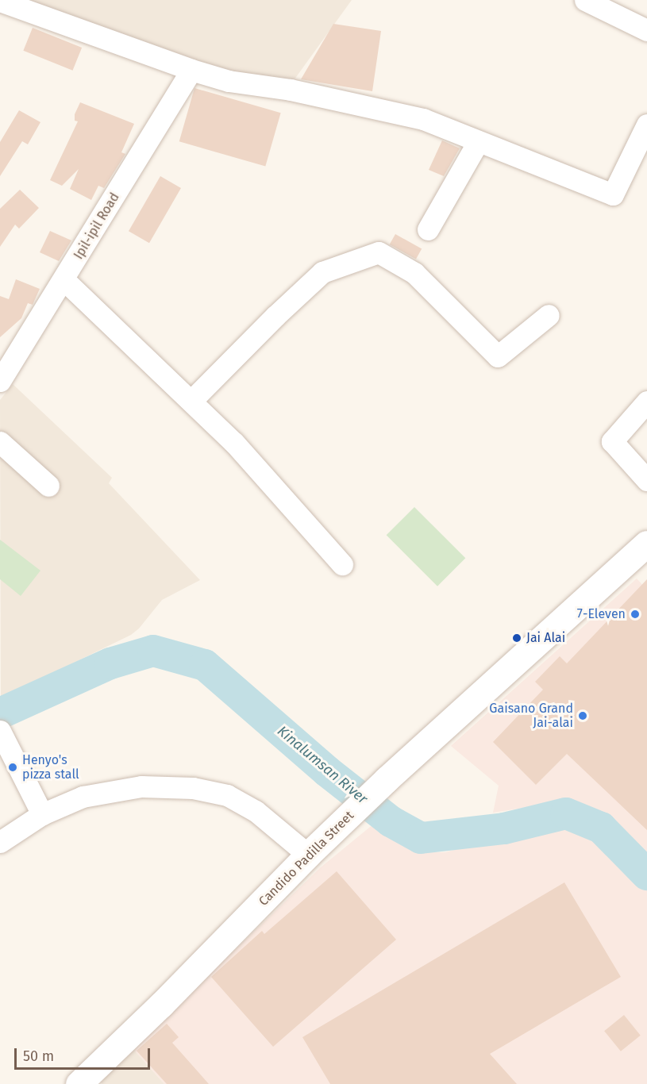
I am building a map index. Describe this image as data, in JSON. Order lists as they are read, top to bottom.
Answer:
{
  "streets": {
    "main road": ["Candido Padilla Street"],
    "street": ["Ipil-ipil Road"]
  },
  "water": ["Kinalumsan River"],
  "places": [
    "7-Eleven",
    "Jai Alai",
    "Gaisano Grand Jai-alai",
    "Henyo's pizza stall"
  ],
  "scale_bar": "50 m"
}
